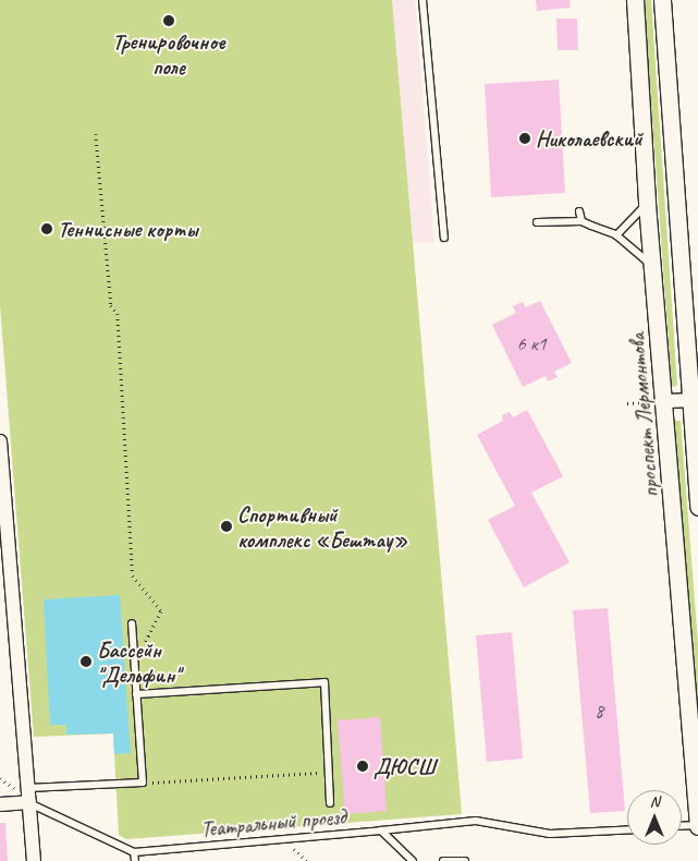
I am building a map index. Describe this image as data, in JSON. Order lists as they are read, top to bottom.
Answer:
{
  "streets": {
    "street": ["проспект Лермонтова"],
    "lane": ["Театральный проезд"]
  },
  "places": [
    "Тренировочное поле",
    "Николаевский",
    "Теннисные корты",
    "Спортивный комплекс «Бештау»",
    "Бассейн \"Дельфин\"",
    "ДЮСШ"
  ],
  "house_numbers": ["6 к1", "8"],
  "north": "top"
}
